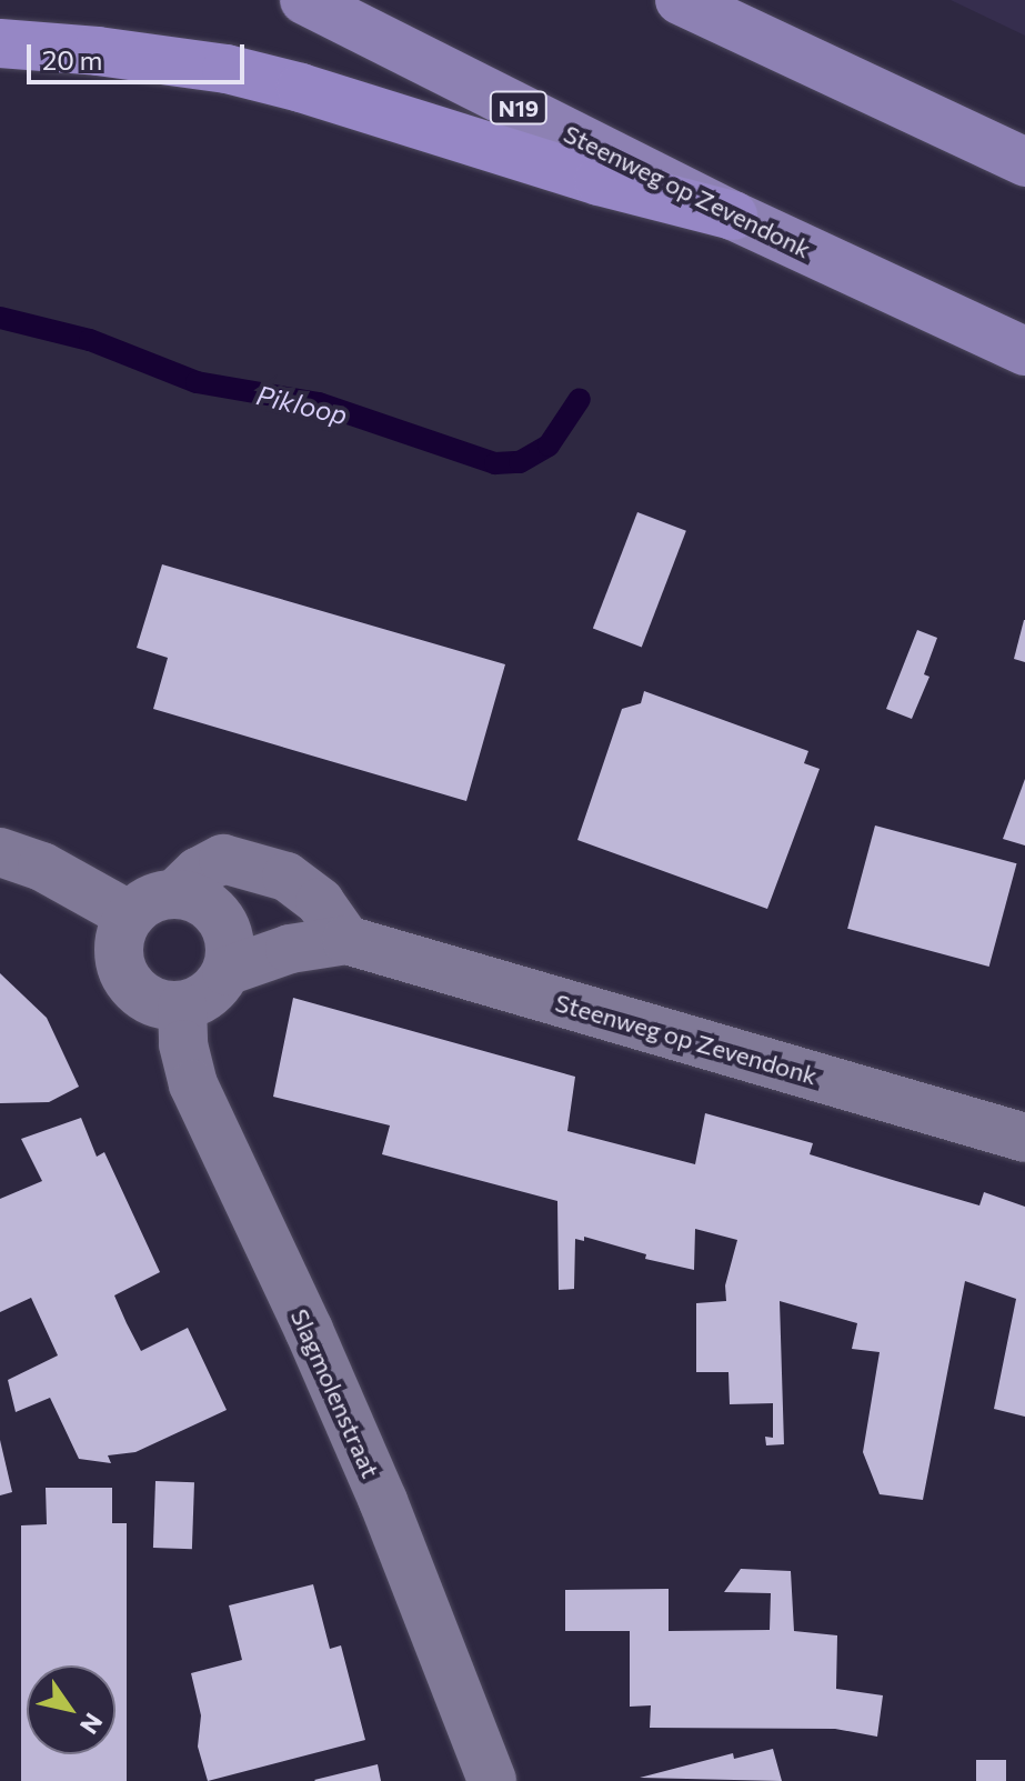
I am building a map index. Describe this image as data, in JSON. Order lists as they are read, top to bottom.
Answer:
{
  "streets": {
    "main road": ["N19", "Steenweg op Zevendonk"],
    "street": ["Slagmolenstraat"]
  },
  "crossings": [
    ["Steenweg op Zevendonk", "Slagmolenstraat"]
  ],
  "water": ["Pikloop"],
  "scale_bar": "20 m",
  "north": "bottom right"
}
